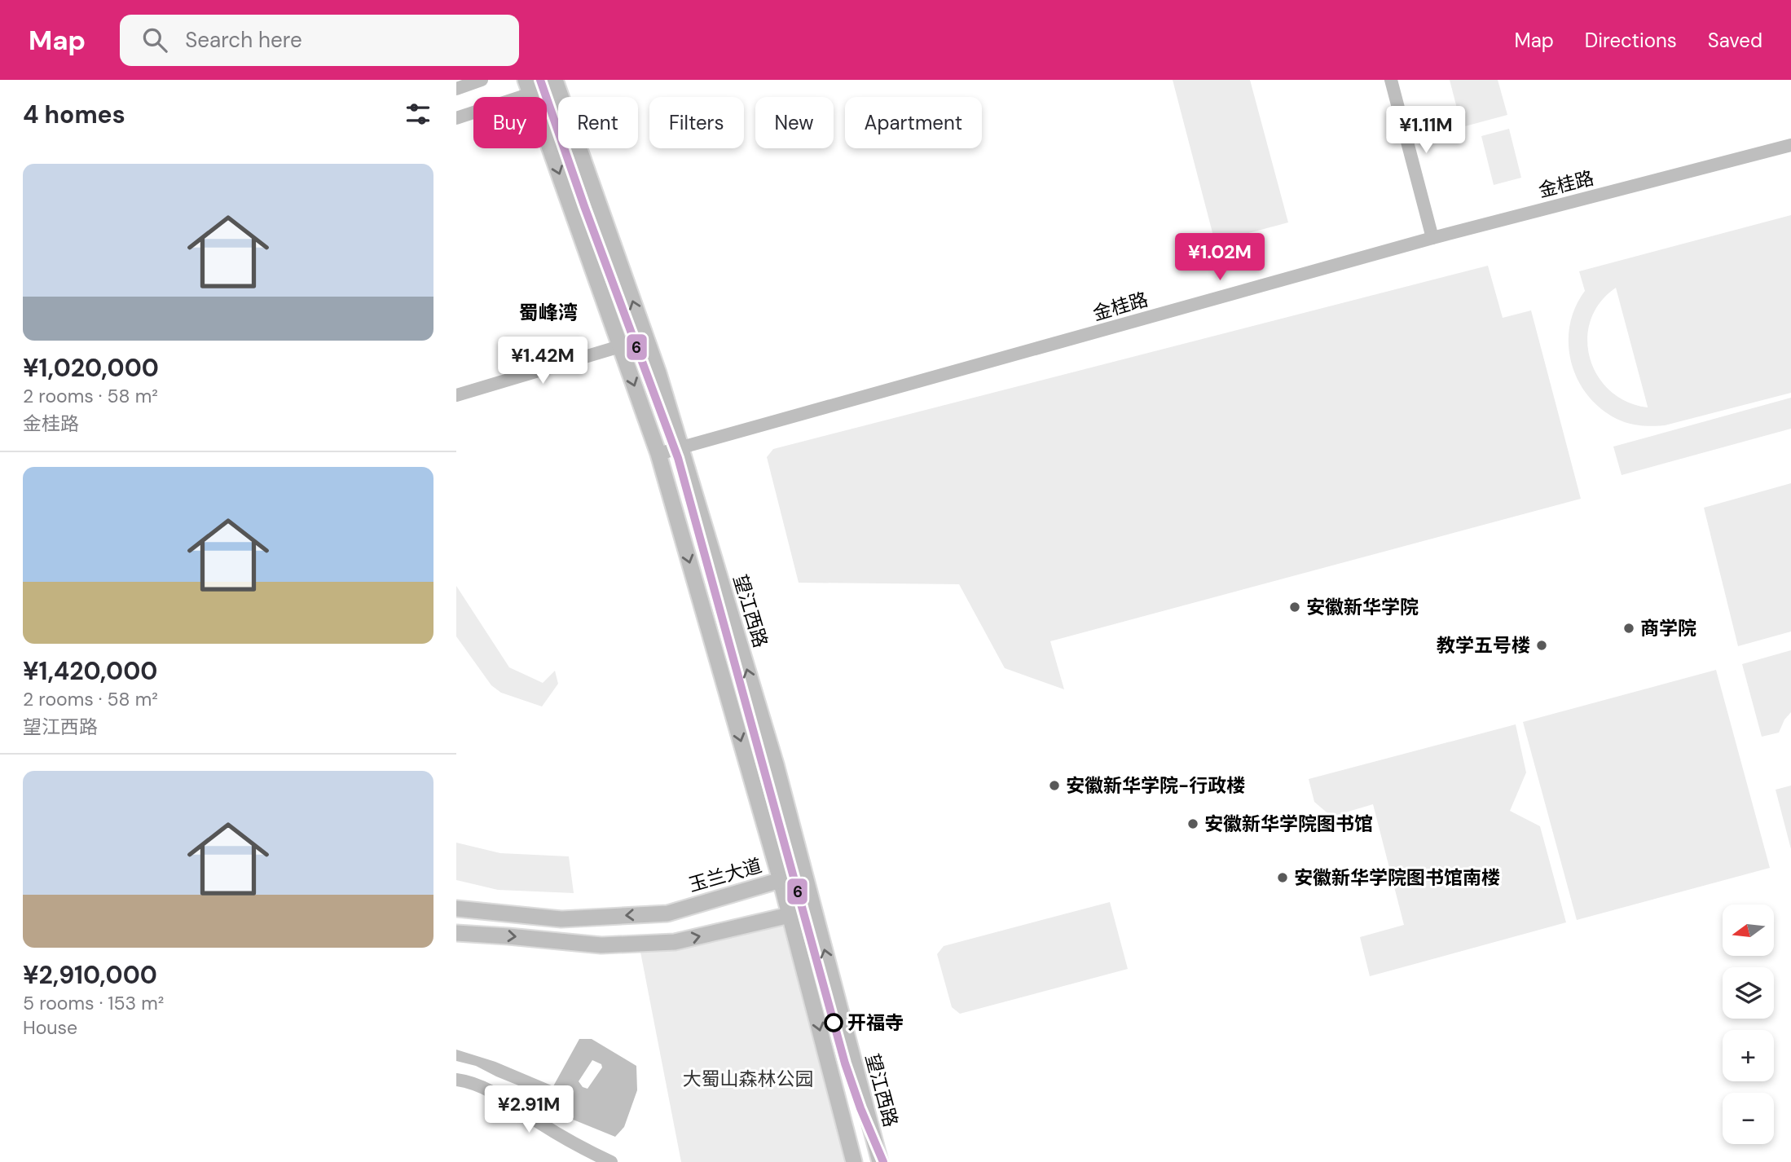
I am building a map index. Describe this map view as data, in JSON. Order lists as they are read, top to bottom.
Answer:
{
  "streets": {
    "main road": ["望江西路", "玉兰大道"],
    "street": ["金桂路"]
  },
  "crossings": [
    ["金桂路", "望江西路"],
    ["望江西路", "玉兰大道"]
  ],
  "districts": ["蜀峰湾"],
  "parks": ["大蜀山森林公园"],
  "places": [
    "安徽新华学院",
    "商学院",
    "教学五号楼",
    "安徽新华学院-行政楼",
    "安徽新华学院图书馆",
    "安徽新华学院图书馆南楼",
    "开福寺"
  ],
  "lines": ["transit line 6"],
  "north": "left",
  "page": {
    "header": "Map",
    "search": "Search here",
    "nav": ["Map", "Directions", "Saved"],
    "heading": "4 homes",
    "chip": [
      "Buy",
      "Rent",
      "Filters",
      "New",
      "Apartment"
    ],
    "price": [
      "¥1.11M",
      "¥1.02M",
      "¥1.42M",
      "¥2.91M"
    ],
    "list": [
      {
        "name": "¥1,020,000",
        "note": "2 rooms · 58 m² · 金桂路"
      },
      {
        "name": "¥1,420,000",
        "note": "2 rooms · 58 m² · 望江西路"
      },
      {
        "name": "¥2,910,000",
        "note": "5 rooms · 153 m² · House"
      }
    ],
    "map_buttons": ["+", "−"]
  }
}
